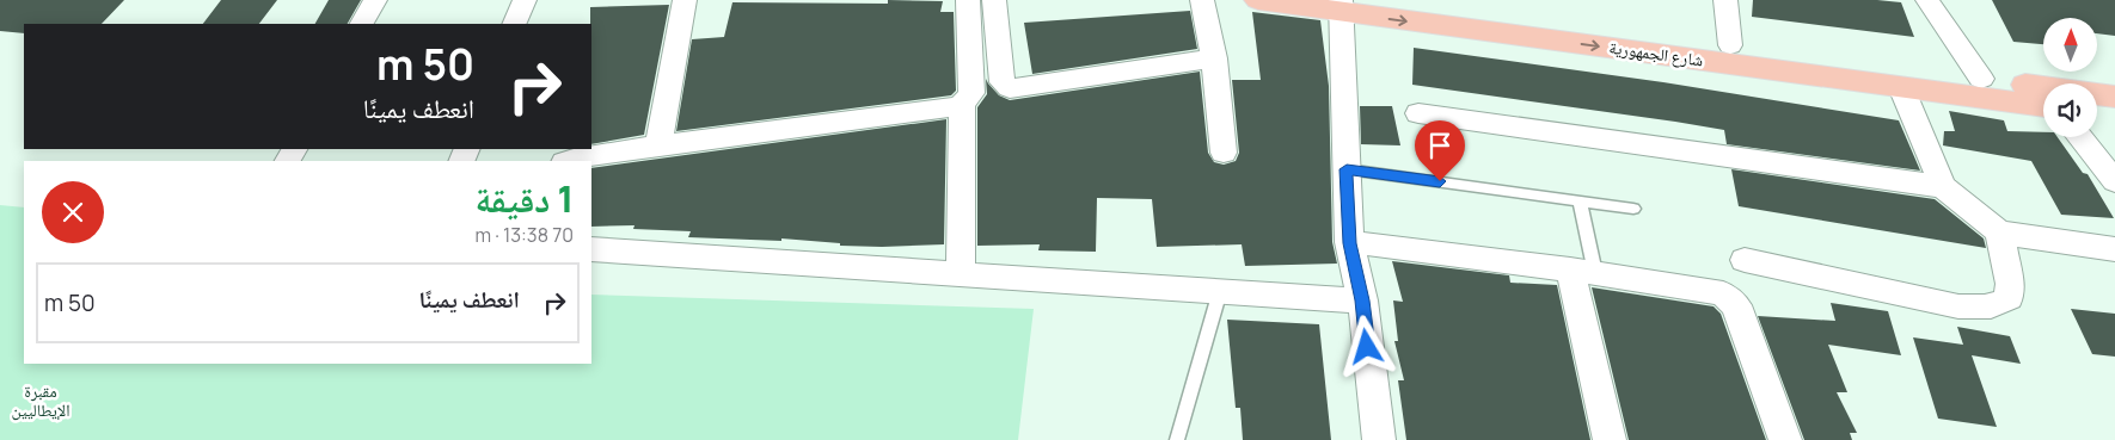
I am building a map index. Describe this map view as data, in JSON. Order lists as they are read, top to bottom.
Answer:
{
  "streets": {
    "main road": ["شارع الجمهورية"]
  },
  "parks": ["مقبرة الإيطاليين"],
  "north": "top",
  "page": {
    "turn": ["50 m", "انعطف يمينًا"],
    "heading": ["1 دقيقة", "70 m · 13:38"],
    "list": [
      {
        "name": "انعطف يمينًا",
        "value": "50 m"
      }
    ]
  }
}
